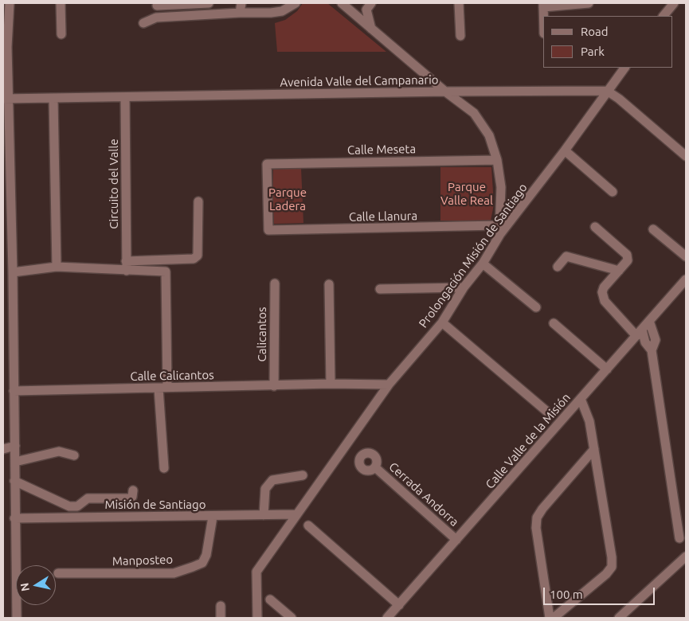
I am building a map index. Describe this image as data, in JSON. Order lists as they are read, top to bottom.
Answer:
{
  "streets": {
    "street": [
      "Avenida Valle del Campanario",
      "Calle Meseta",
      "Circuito del Valle",
      "Calle Llanura",
      "Prolongación Misión de Santiago",
      "Calicantos",
      "Calle Calicantos",
      "Calle Valle de la Misión",
      "Cerrada Andorra",
      "Misión de Santiago",
      "Manposteo"
    ]
  },
  "crossings": [
    ["Avenida Valle del Campanario", "Circuito del Valle"],
    ["Avenida Valle del Campanario", "Prolongación Misión de Santiago"],
    ["Calle Meseta", "Calle Llanura"],
    ["Calle Llanura", "Prolongación Misión de Santiago"],
    ["Prolongación Misión de Santiago", "Calle Calicantos"],
    ["Prolongación Misión de Santiago", "Misión de Santiago"],
    ["Calicantos", "Calle Calicantos"],
    ["Calle Valle de la Misión", "Cerrada Andorra"],
    ["Misión de Santiago", "Manposteo"]
  ],
  "parks": ["Parque Valle Real", "Parque Ladera"],
  "legend": ["Road", "Park"],
  "scale_bar": "100 m",
  "north": "left"
}
